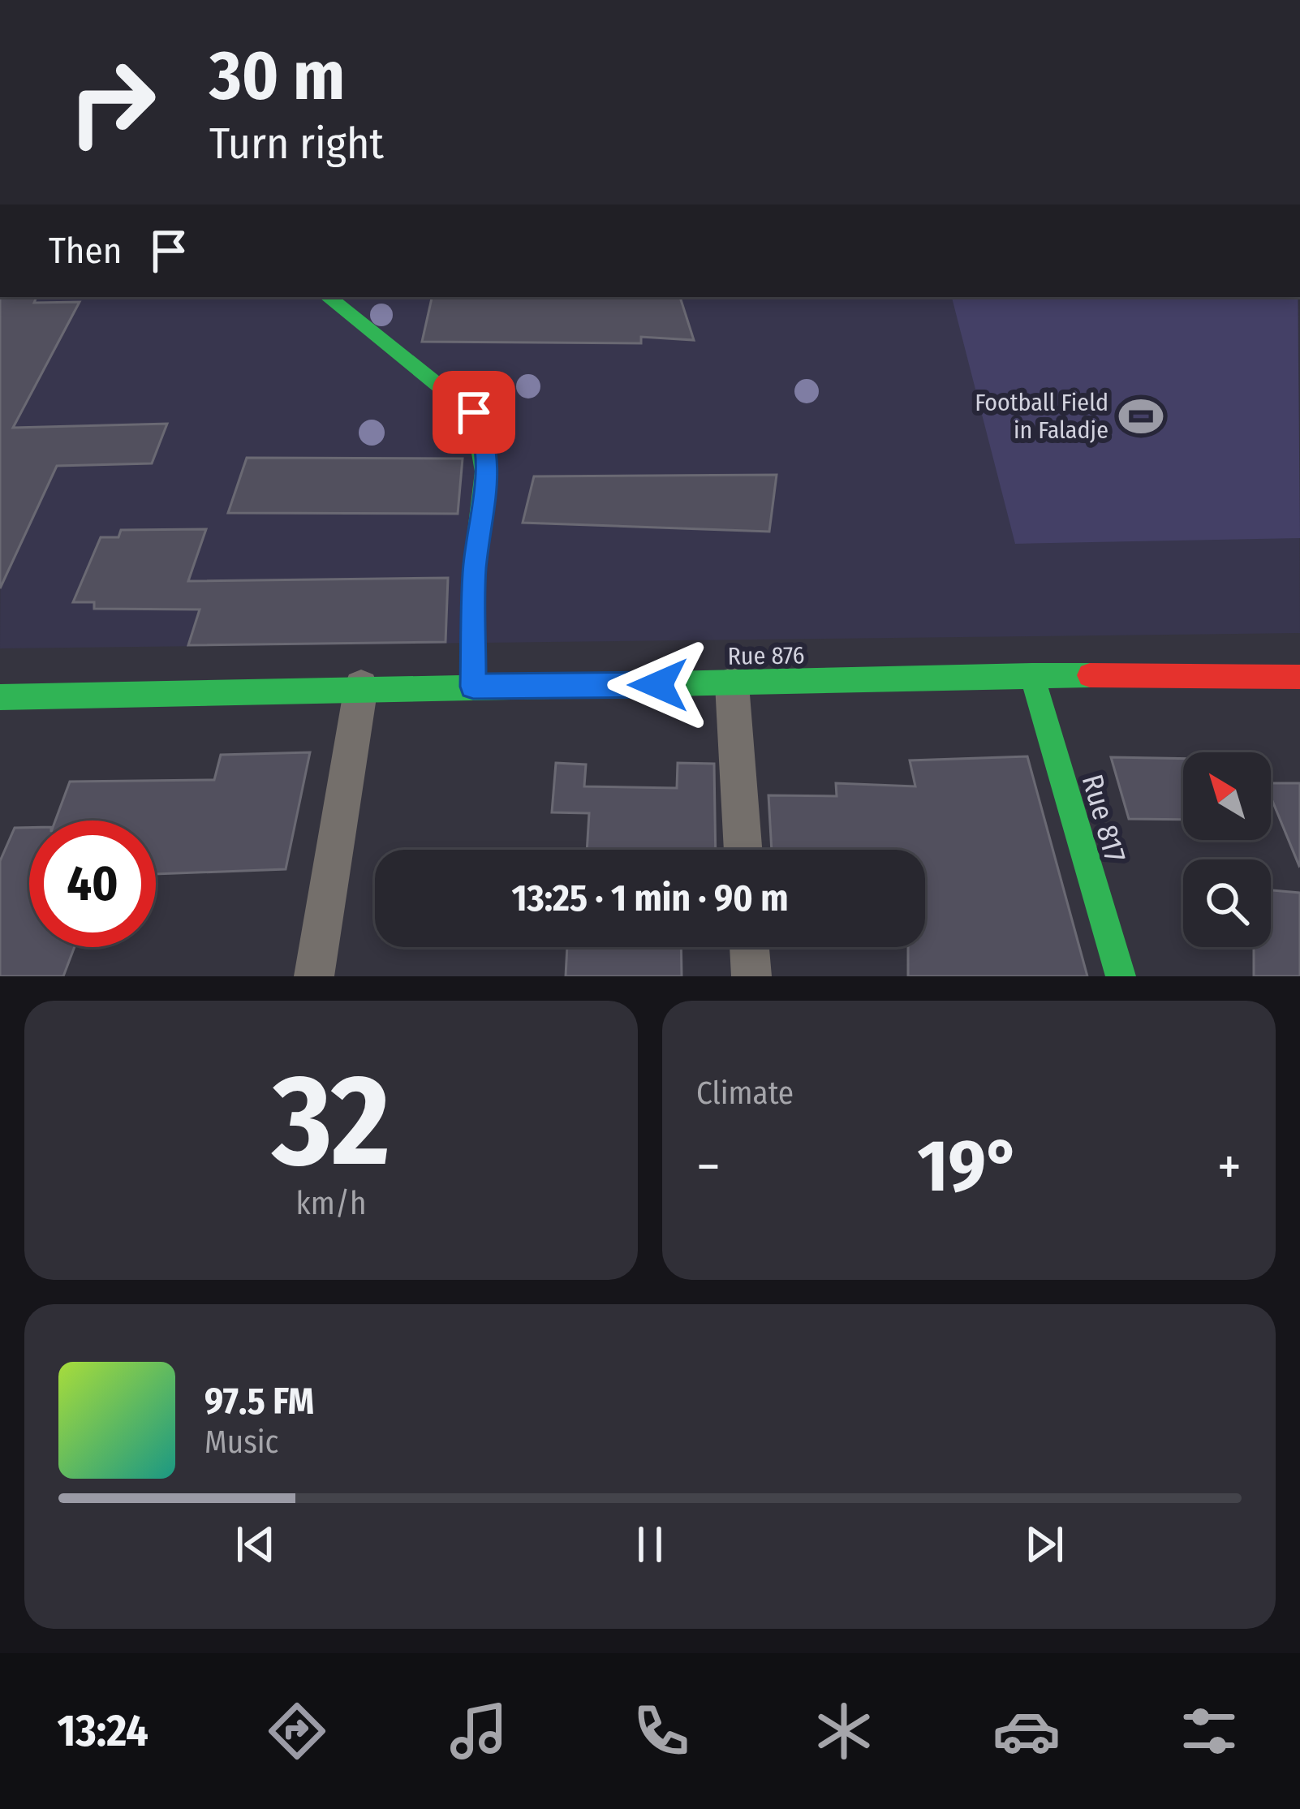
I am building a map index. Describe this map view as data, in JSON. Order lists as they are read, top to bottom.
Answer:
{
  "streets": {
    "street": ["Rue 876", "Rue 817"]
  },
  "crossings": [
    ["Rue 876", "Rue 817"]
  ],
  "places": {
    "sports": ["Football Field in Faladje"]
  },
  "north": "top left",
  "page": {
    "turn": ["30 m", "Turn right"],
    "then": "Then",
    "limit": "40",
    "trip": "13:25 · 1 min · 90 m",
    "tile": [
      ["32", "km/h"],
      "Climate"
    ],
    "heat": ["−", "19°", "+"],
    "song": ["97.5 FM", "Music"],
    "tabs": "13:24"
  }
}
